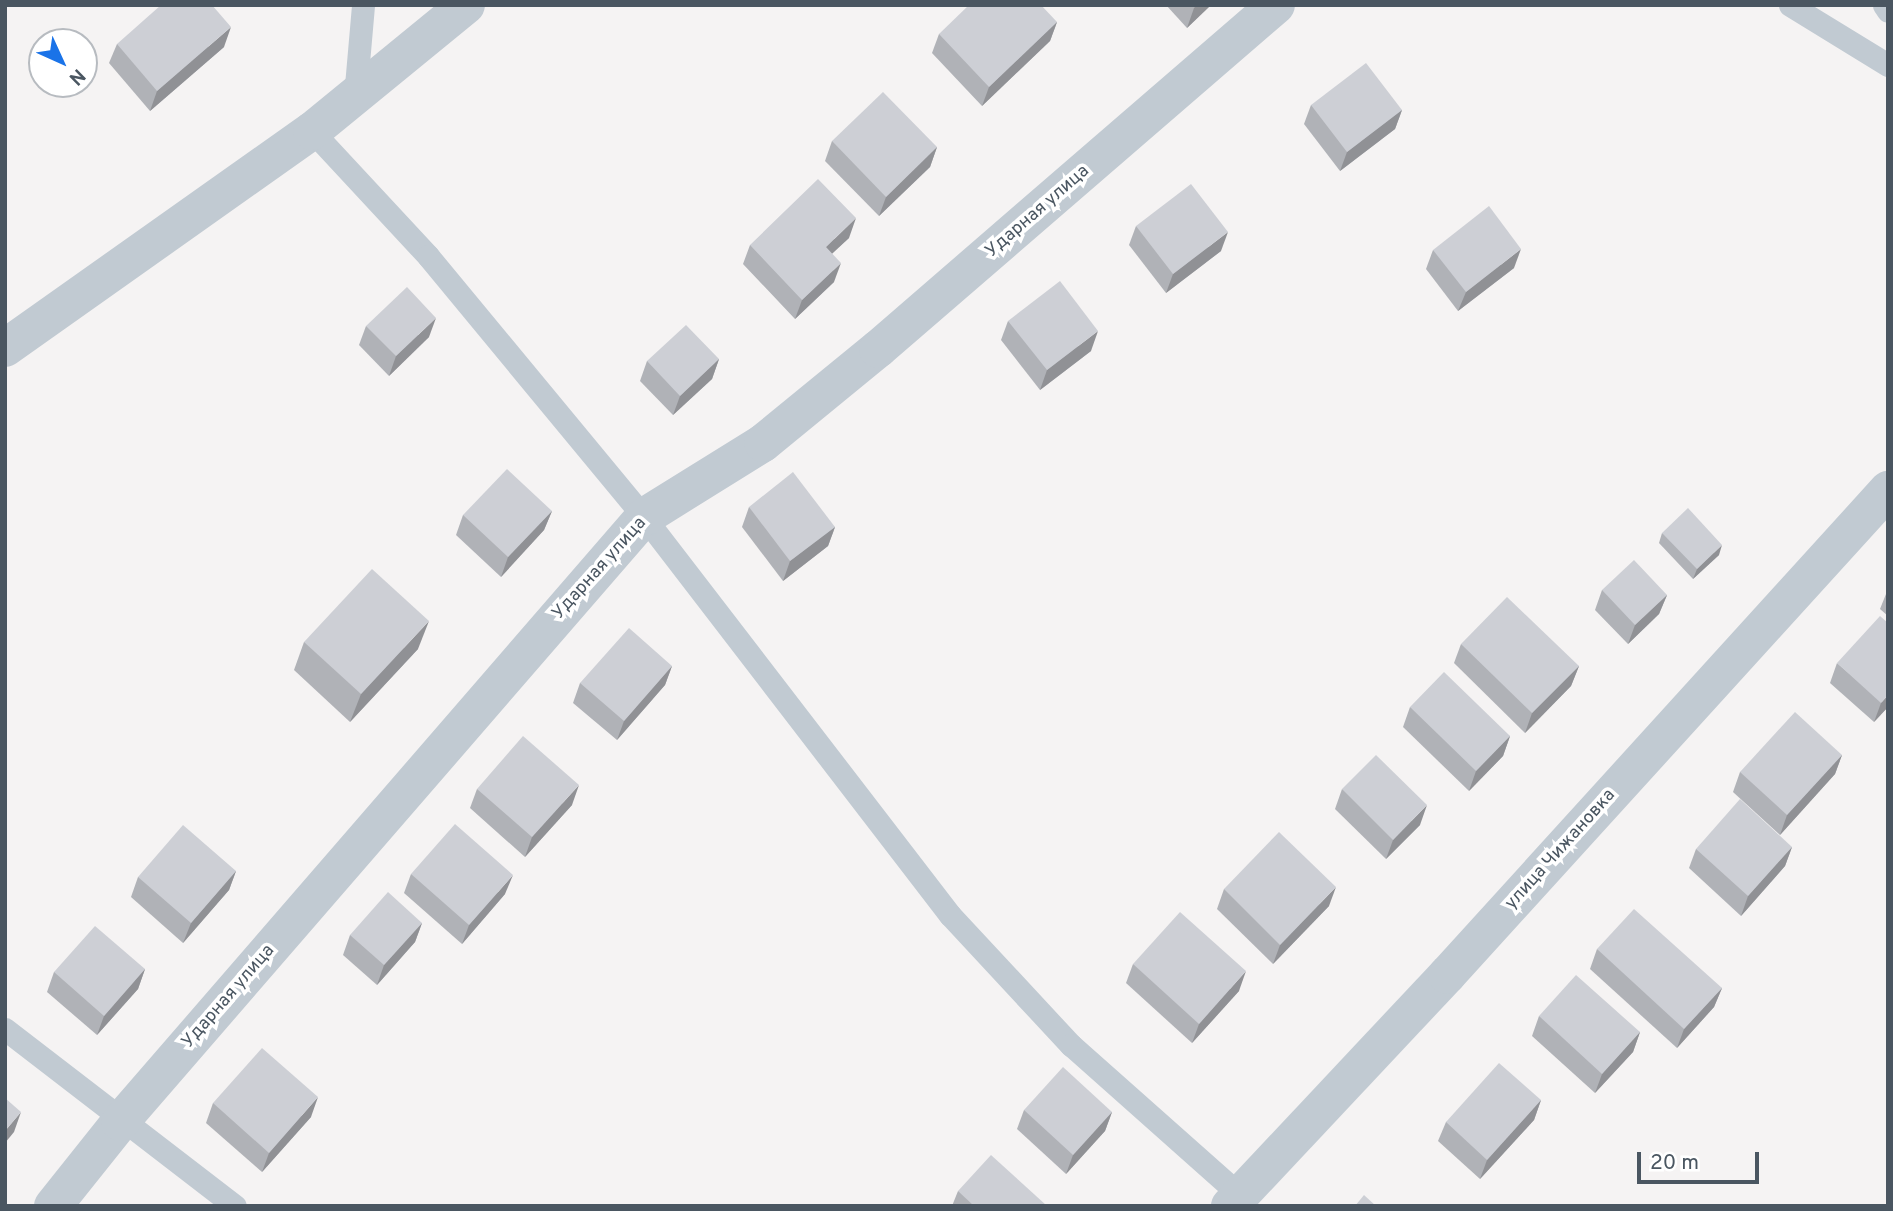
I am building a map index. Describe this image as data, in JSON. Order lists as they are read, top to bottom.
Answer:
{
  "streets": {
    "street": ["Ударная улица", "улица Чижановка"]
  },
  "scale_bar": "20 m",
  "north": "bottom right"
}
